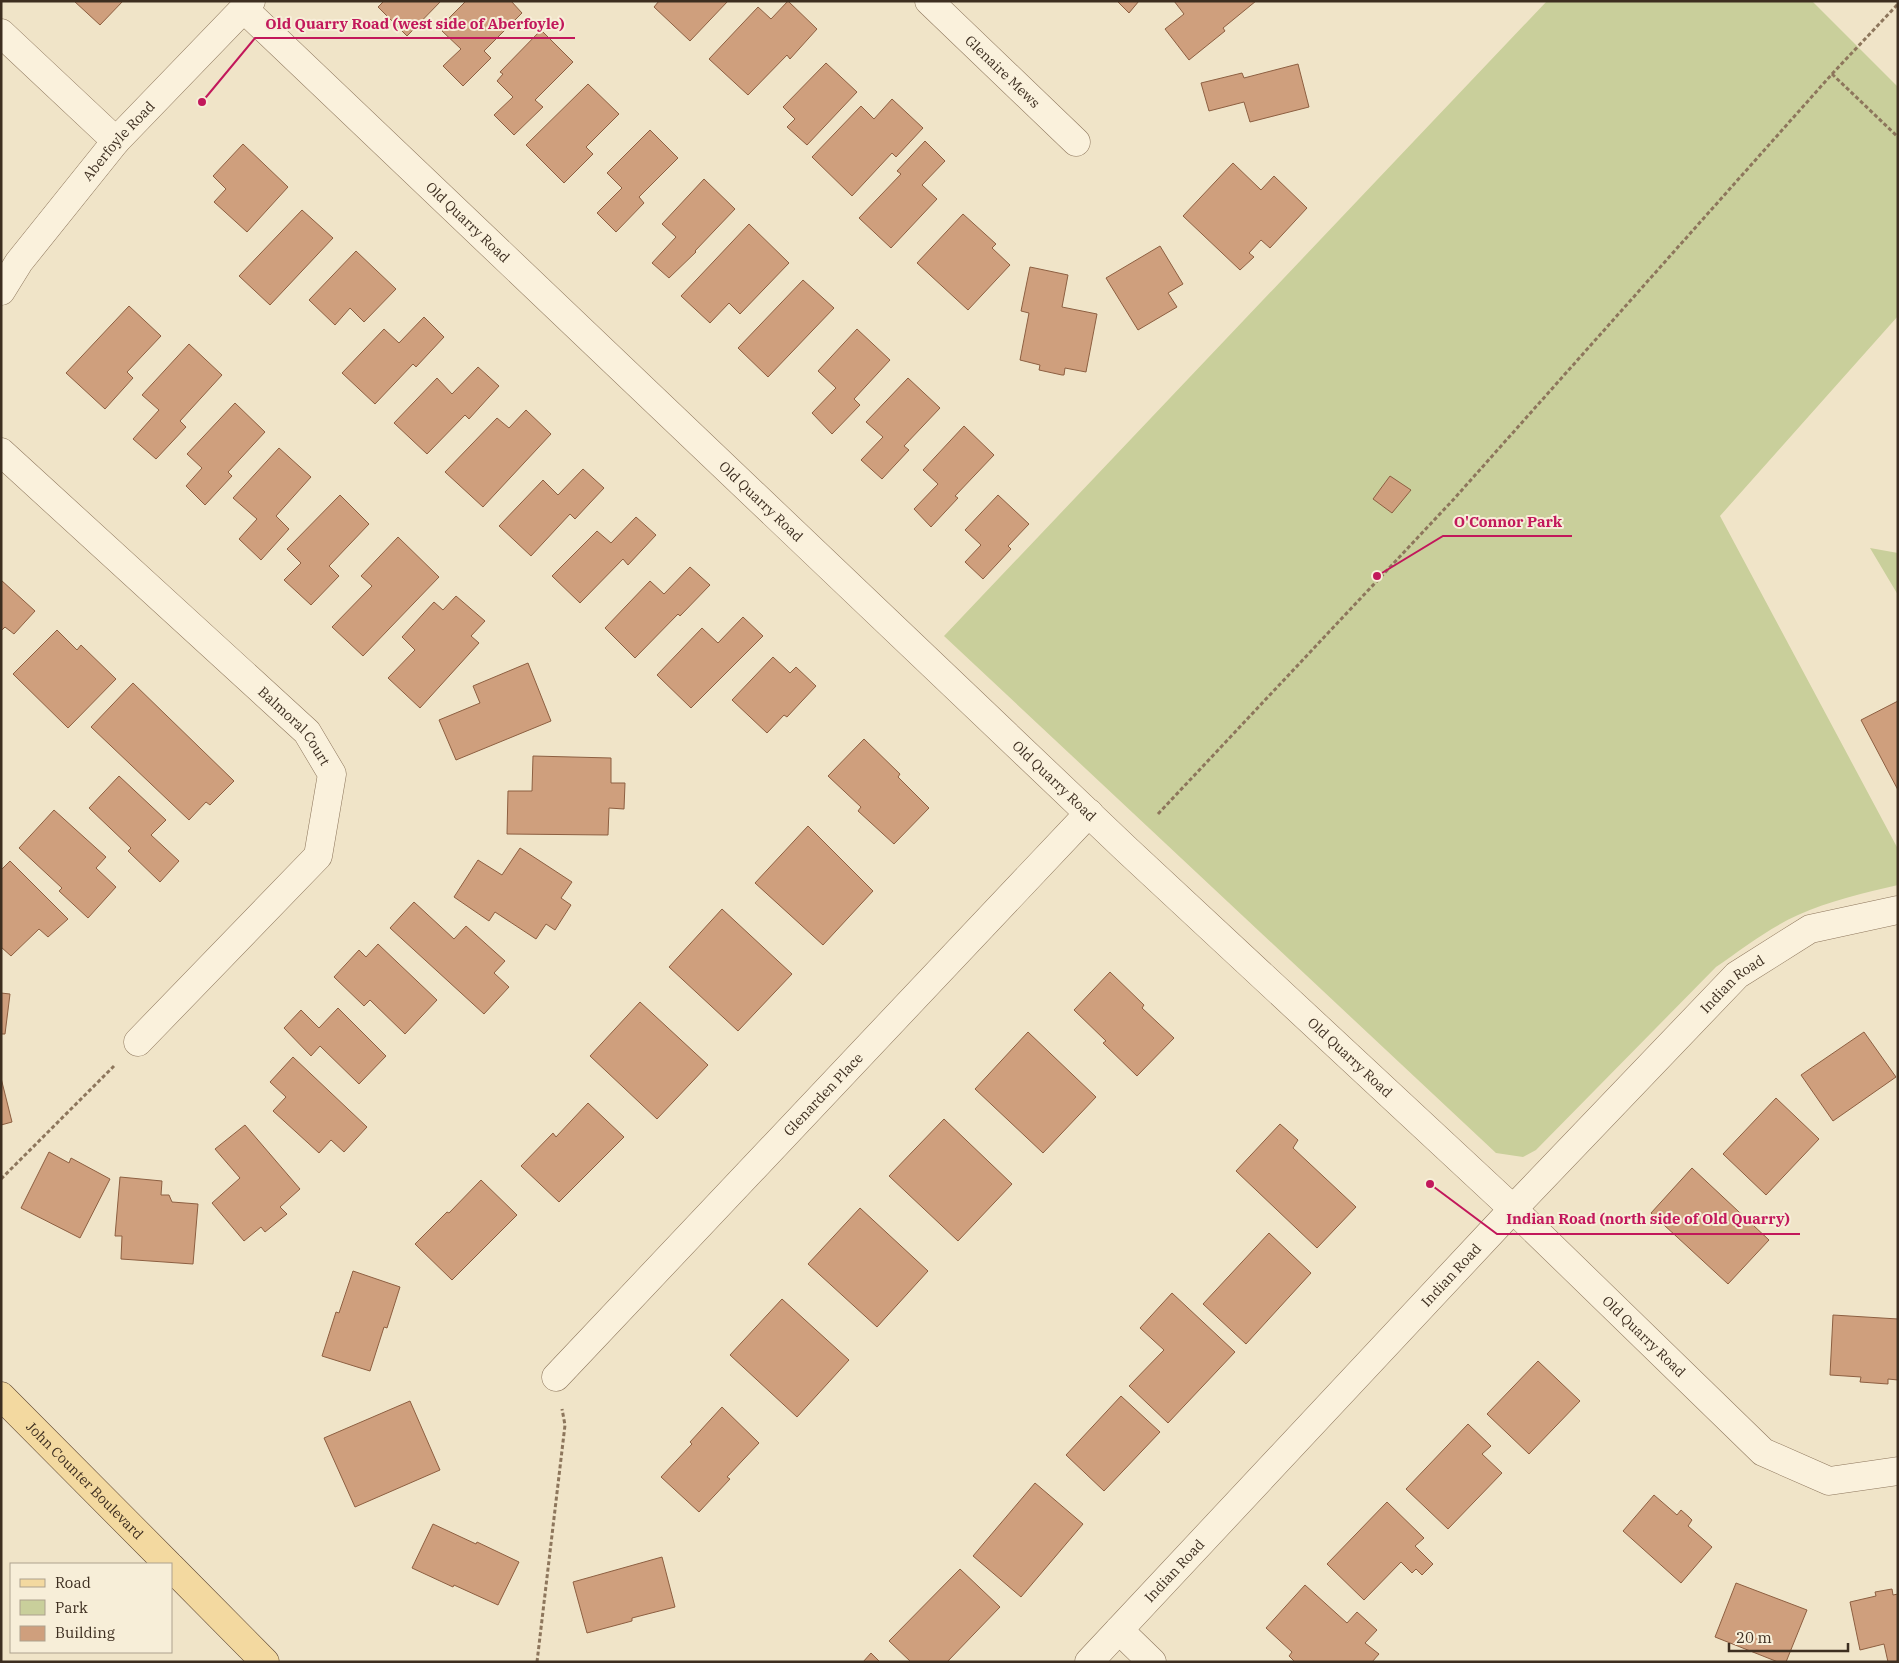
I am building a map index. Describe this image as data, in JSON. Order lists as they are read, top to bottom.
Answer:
{
  "streets": {
    "main road": ["John Counter Boulevard"],
    "street": [
      "Glenaire Mews",
      "Aberfoyle Road",
      "Old Quarry Road",
      "Balmoral Court",
      "Indian Road",
      "Glenarden Place"
    ]
  },
  "crossings": [
    ["Aberfoyle Road", "Old Quarry Road"],
    ["Old Quarry Road", "Indian Road"],
    ["Old Quarry Road", "Glenarden Place"]
  ],
  "places": ["Old Quarry Road (west side of Aberfoyle)", "O'Connor Park", "Indian Road (north side of Old Quarry)"],
  "legend": ["Road", "Park", "Building"],
  "scale_bar": "20 m"
}
